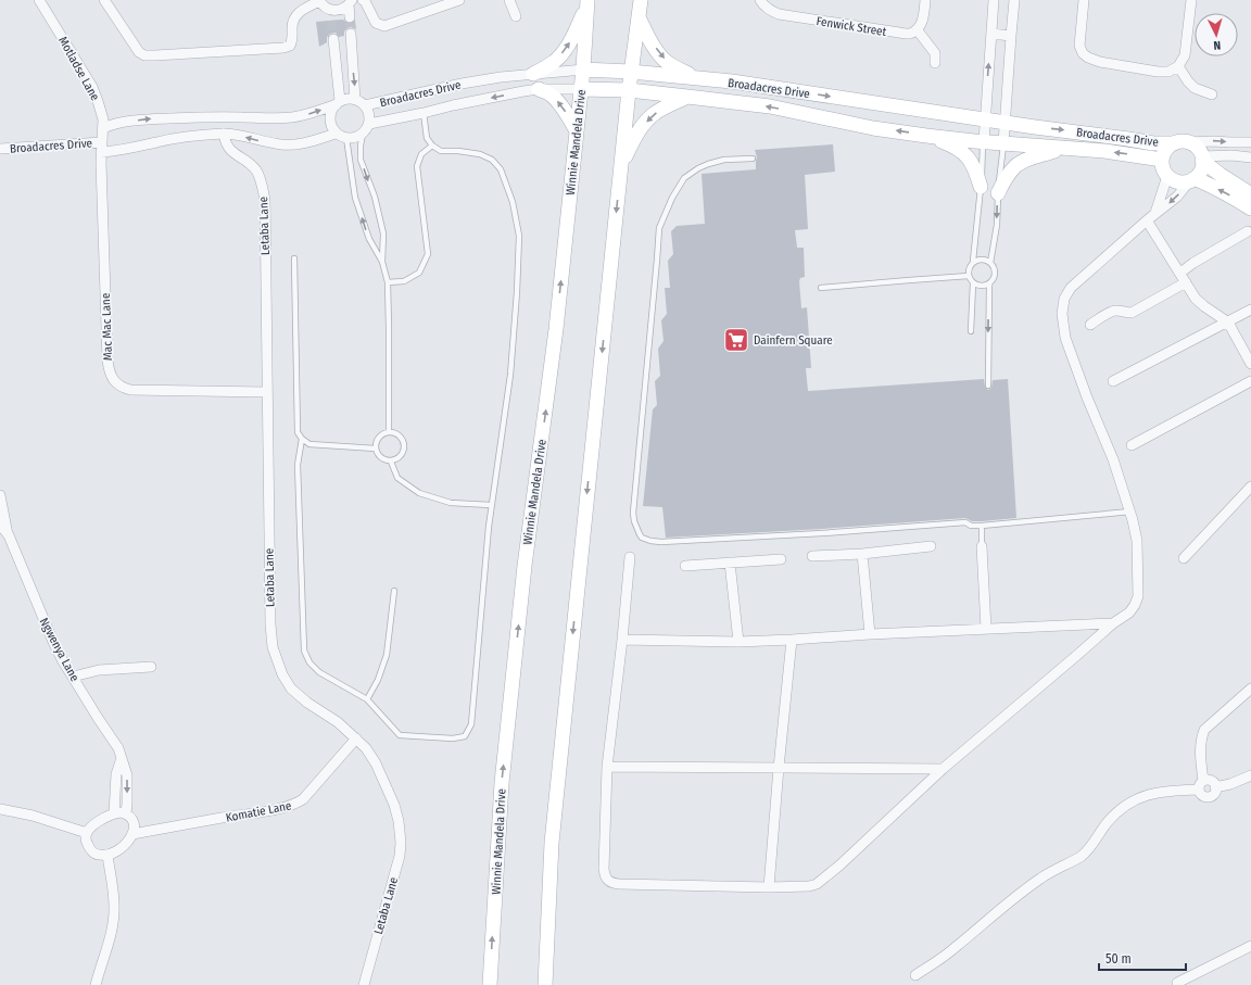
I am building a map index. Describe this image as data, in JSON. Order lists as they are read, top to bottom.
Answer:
{
  "streets": {
    "main road": ["Broadacres Drive", "Winnie Mandela Drive"],
    "street": [
      "Fenwick Street",
      "Motladse Lane",
      "Letaba Lane",
      "Mac Mac Lane",
      "Ngwenya Lane",
      "Komatie Lane"
    ]
  },
  "crossings": [
    ["Motladse Lane", "Broadacres Drive"],
    ["Motladse Lane", "Mac Mac Lane"],
    ["Broadacres Drive", "Winnie Mandela Drive"],
    ["Broadacres Drive", "Letaba Lane"],
    ["Broadacres Drive", "Mac Mac Lane"],
    ["Letaba Lane", "Mac Mac Lane"],
    ["Letaba Lane", "Komatie Lane"],
    ["Ngwenya Lane", "Komatie Lane"]
  ],
  "places": {
    "supermarket": ["Dainfern Square"]
  },
  "scale_bar": "50 m",
  "north": "bottom"
}
